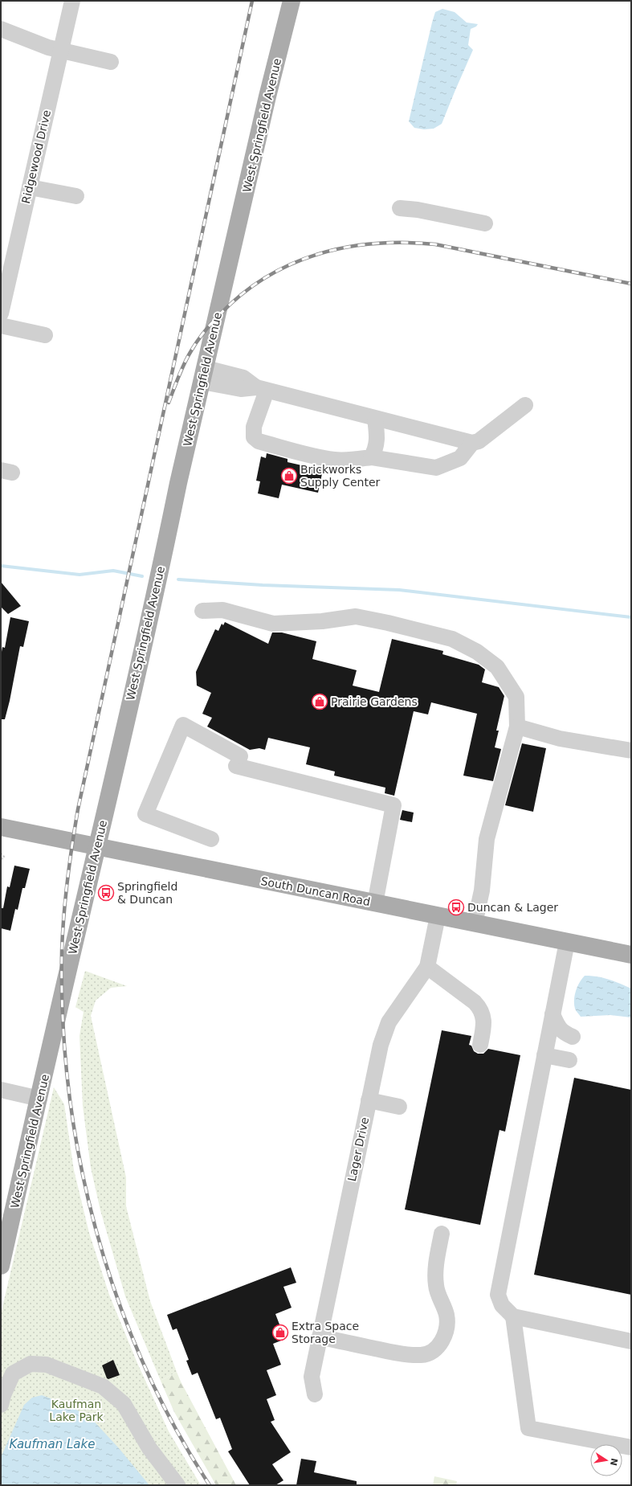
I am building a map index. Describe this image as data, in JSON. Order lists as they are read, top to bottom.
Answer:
{
  "streets": {
    "main road": ["West Springfield Avenue", "South Duncan Road"],
    "street": ["Ridgewood Drive", "Lager Drive"]
  },
  "crossings": [
    ["West Springfield Avenue", "South Duncan Road"],
    ["South Duncan Road", "Lager Drive"]
  ],
  "water": ["Kaufman Lake"],
  "parks": ["Kaufman Lake Park"],
  "places": {
    "shop": ["Brickworks Supply Center", "Prairie Gardens", "Extra Space Storage"],
    "bus stop": ["Springfield & Duncan", "Duncan & Lager"]
  },
  "north": "right"
}
